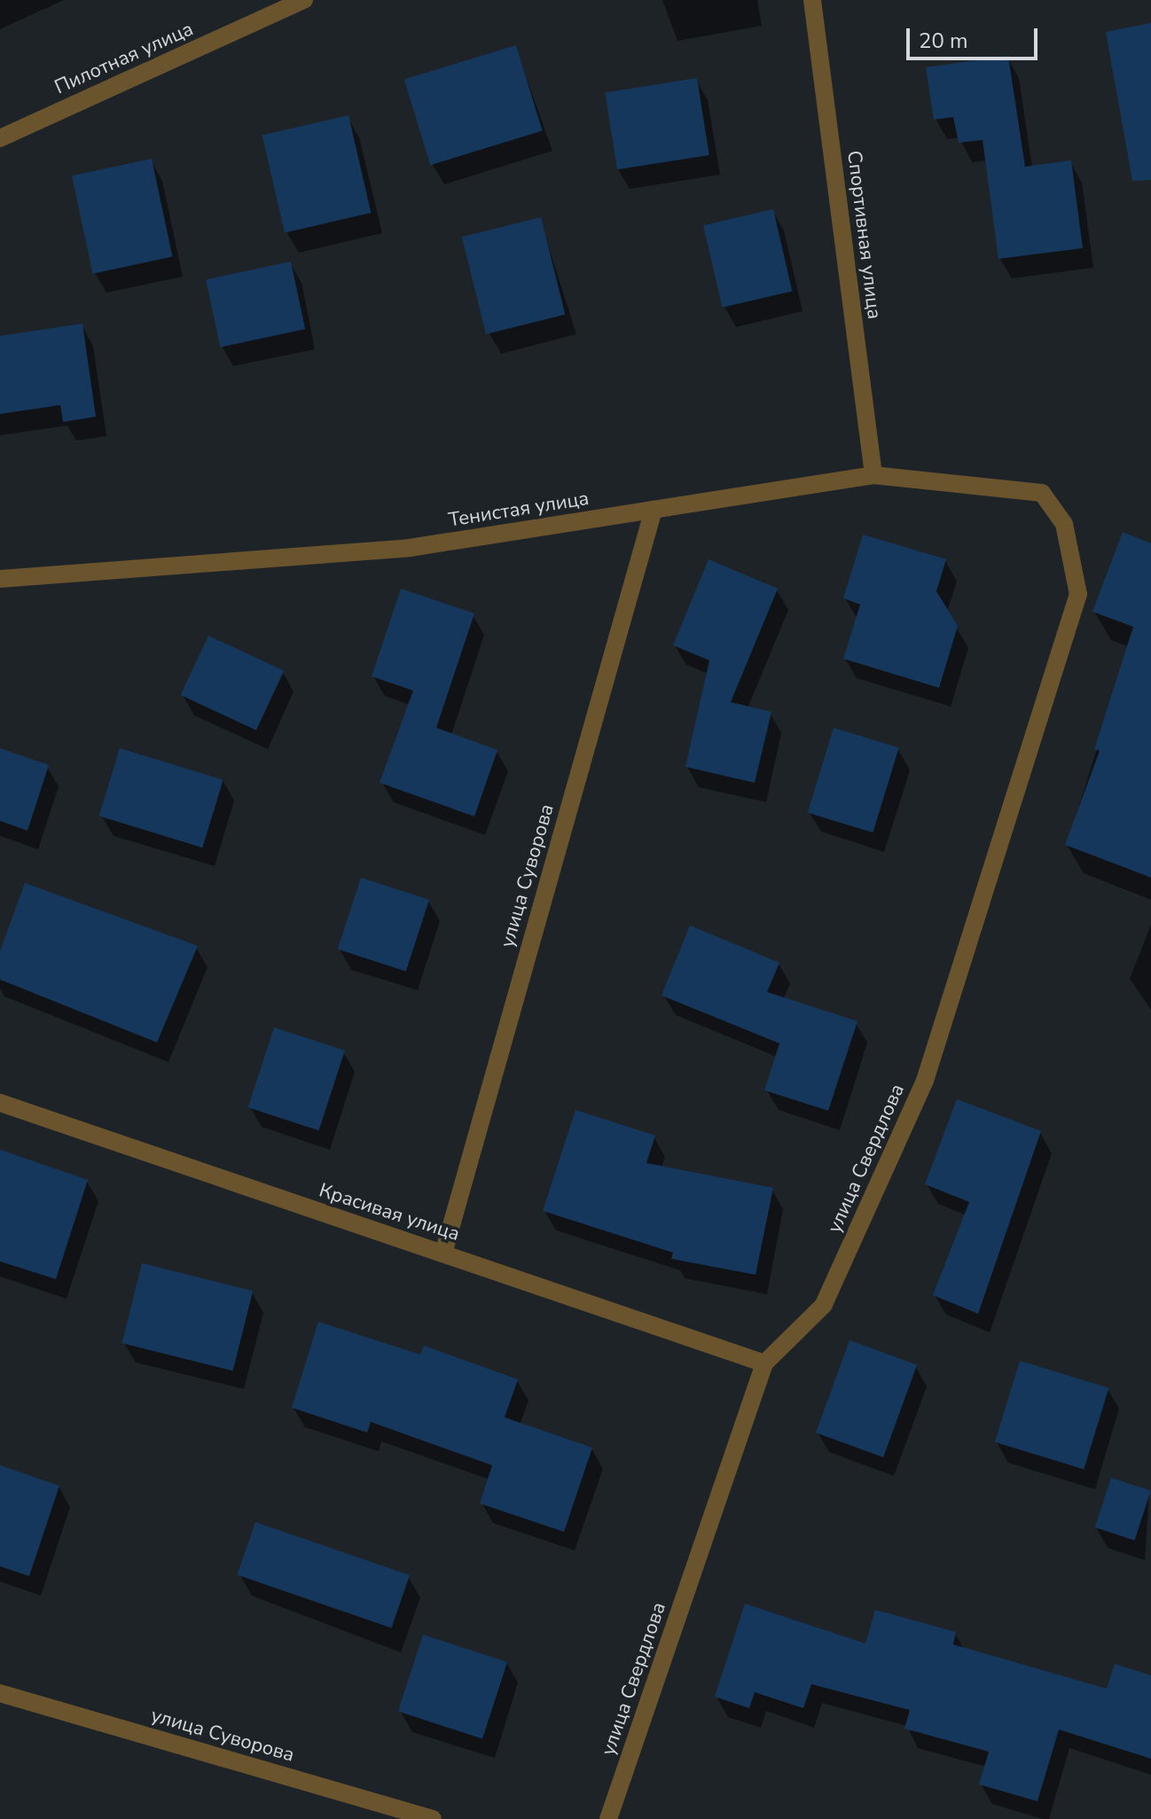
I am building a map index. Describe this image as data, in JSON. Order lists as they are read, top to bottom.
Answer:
{
  "streets": {
    "street": [
      "Пилотная улица",
      "Спортивная улица",
      "Тенистая улица",
      "улица Суворова",
      "улица Свердлова",
      "Красивая улица"
    ]
  },
  "crossings": [
    ["Спортивная улица", "Тенистая улица"],
    ["Тенистая улица", "улица Суворова"],
    ["Тенистая улица", "улица Свердлова"],
    ["улица Суворова", "Красивая улица"],
    ["улица Свердлова", "Красивая улица"]
  ],
  "scale_bar": "20 m"
}
